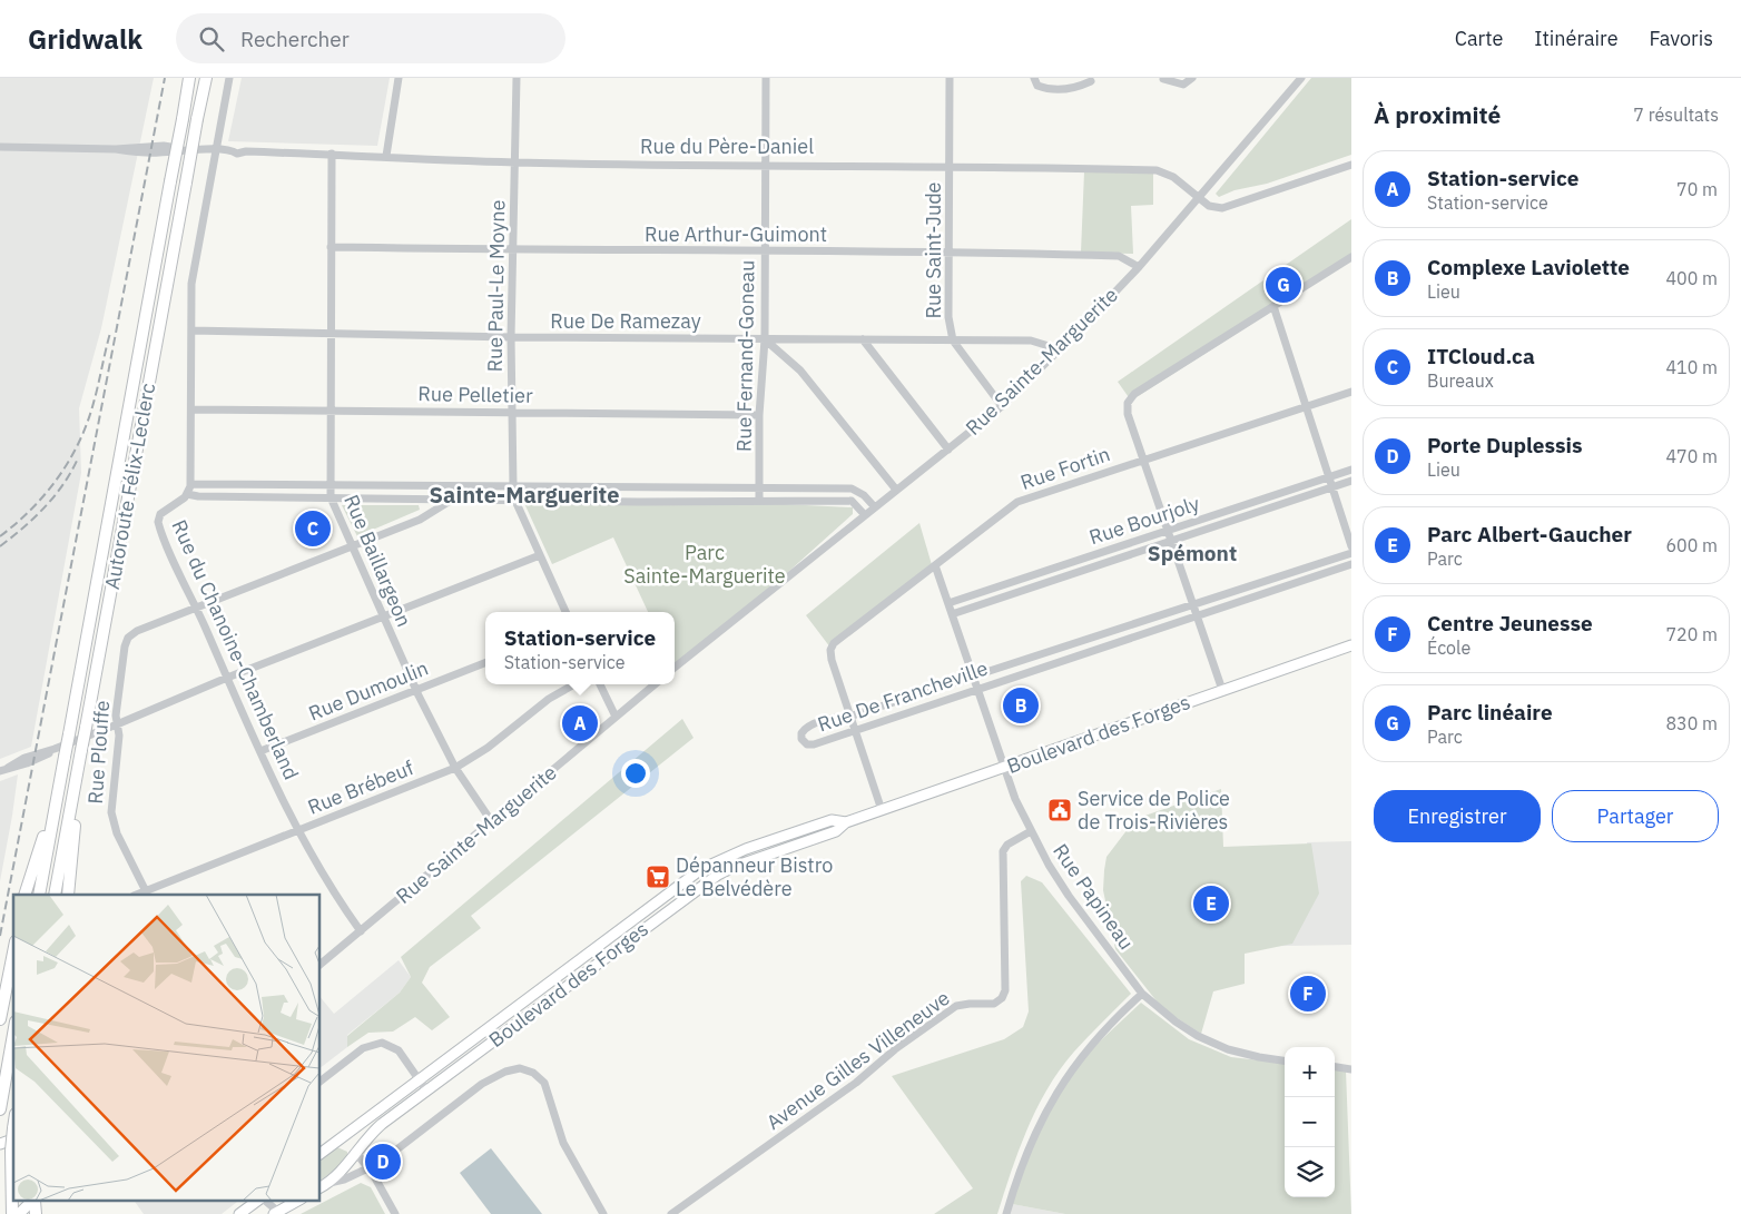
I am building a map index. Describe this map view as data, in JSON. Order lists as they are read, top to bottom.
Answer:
{
  "streets": {
    "highway": ["Autoroute Félix-Leclerc"],
    "main road": ["Boulevard des Forges"],
    "street": [
      "Rue du Père-Daniel",
      "Rue Arthur-Guimont",
      "Rue Saint-Jude",
      "Rue Paul-Le Moyne",
      "Rue De Ramezay",
      "Rue Fernand-Goneau",
      "Rue Sainte-Marguerite",
      "Rue Pelletier",
      "Rue Fortin",
      "Rue Bourjoly",
      "Rue Baillargeon",
      "Rue du Chanoine-Chamberland",
      "Rue Dumoulin",
      "Rue De Francheville",
      "Rue Plouffe",
      "Rue Brébeuf",
      "Rue Papineau",
      "Avenue Gilles Villeneuve"
    ]
  },
  "crossings": [
    ["Rue du Père-Daniel", "Rue Saint-Jude"],
    ["Rue du Père-Daniel", "Rue Paul-Le Moyne"],
    ["Rue du Père-Daniel", "Rue Fernand-Goneau"],
    ["Rue du Père-Daniel", "Rue Sainte-Marguerite"],
    ["Rue du Père-Daniel", "Rue Baillargeon"],
    ["Rue du Père-Daniel", "Rue du Chanoine-Chamberland"],
    ["Rue Arthur-Guimont", "Rue Saint-Jude"],
    ["Rue Arthur-Guimont", "Rue Paul-Le Moyne"],
    ["Rue Arthur-Guimont", "Rue Fernand-Goneau"],
    ["Rue Arthur-Guimont", "Rue Sainte-Marguerite"],
    ["Rue Arthur-Guimont", "Rue Baillargeon"],
    ["Rue Saint-Jude", "Rue De Ramezay"],
    ["Rue Saint-Jude", "Rue Sainte-Marguerite"],
    ["Rue Paul-Le Moyne", "Rue De Ramezay"],
    ["Rue Paul-Le Moyne", "Rue Pelletier"],
    ["Rue De Ramezay", "Rue Fernand-Goneau"],
    ["Rue De Ramezay", "Rue Sainte-Marguerite"],
    ["Rue De Ramezay", "Rue Baillargeon"],
    ["Rue De Ramezay", "Rue du Chanoine-Chamberland"],
    ["Rue Fernand-Goneau", "Rue Pelletier"],
    ["Rue Sainte-Marguerite", "Rue Baillargeon"],
    ["Rue Sainte-Marguerite", "Rue du Chanoine-Chamberland"],
    ["Rue Pelletier", "Rue Baillargeon"],
    ["Rue Pelletier", "Rue du Chanoine-Chamberland"],
    ["Rue Fortin", "Rue De Francheville"],
    ["Rue Fortin", "Rue Papineau"],
    ["Rue Bourjoly", "Rue Papineau"],
    ["Rue Baillargeon", "Rue Dumoulin"],
    ["Rue Baillargeon", "Rue Brébeuf"],
    ["Rue du Chanoine-Chamberland", "Rue Dumoulin"],
    ["Rue du Chanoine-Chamberland", "Rue Plouffe"],
    ["Rue du Chanoine-Chamberland", "Rue Brébeuf"],
    ["Rue De Francheville", "Rue Papineau"],
    ["Boulevard des Forges", "Rue Papineau"],
    ["Rue Plouffe", "Rue Brébeuf"],
    ["Rue Papineau", "Avenue Gilles Villeneuve"]
  ],
  "districts": ["Sainte-Marguerite", "Spémont"],
  "parks": ["Parc Sainte-Marguerite"],
  "places": {
    "public building": ["Service de Police de Trois-Rivières"],
    "supermarket": ["Dépanneur Bistro Le Belvédère"]
  },
  "page": {
    "header": "Gridwalk",
    "search": "Rechercher",
    "nav": ["Carte", "Itinéraire", "Favoris"],
    "heading": ["À proximité", "7 résultats"],
    "list": [
      {
        "mark": "A",
        "name": "Station-service",
        "note": "Station-service",
        "value": "70 m"
      },
      {
        "mark": "B",
        "name": "Complexe Laviolette",
        "note": "Lieu",
        "value": "400 m"
      },
      {
        "mark": "C",
        "name": "ITCloud.ca",
        "note": "Bureaux",
        "value": "410 m"
      },
      {
        "mark": "D",
        "name": "Porte Duplessis",
        "note": "Lieu",
        "value": "470 m"
      },
      {
        "mark": "E",
        "name": "Parc Albert-Gaucher",
        "note": "Parc",
        "value": "600 m"
      },
      {
        "mark": "F",
        "name": "Centre Jeunesse",
        "note": "École",
        "value": "720 m"
      },
      {
        "mark": "G",
        "name": "Parc linéaire",
        "note": "Parc",
        "value": "830 m"
      }
    ],
    "pins": [
      "G",
      "C",
      "B",
      "A",
      "E",
      "F",
      "D"
    ],
    "popup": ["Station-service", "Station-service"],
    "buttons": ["Enregistrer", "Partager"],
    "map_buttons": ["+", "−"]
  }
}
